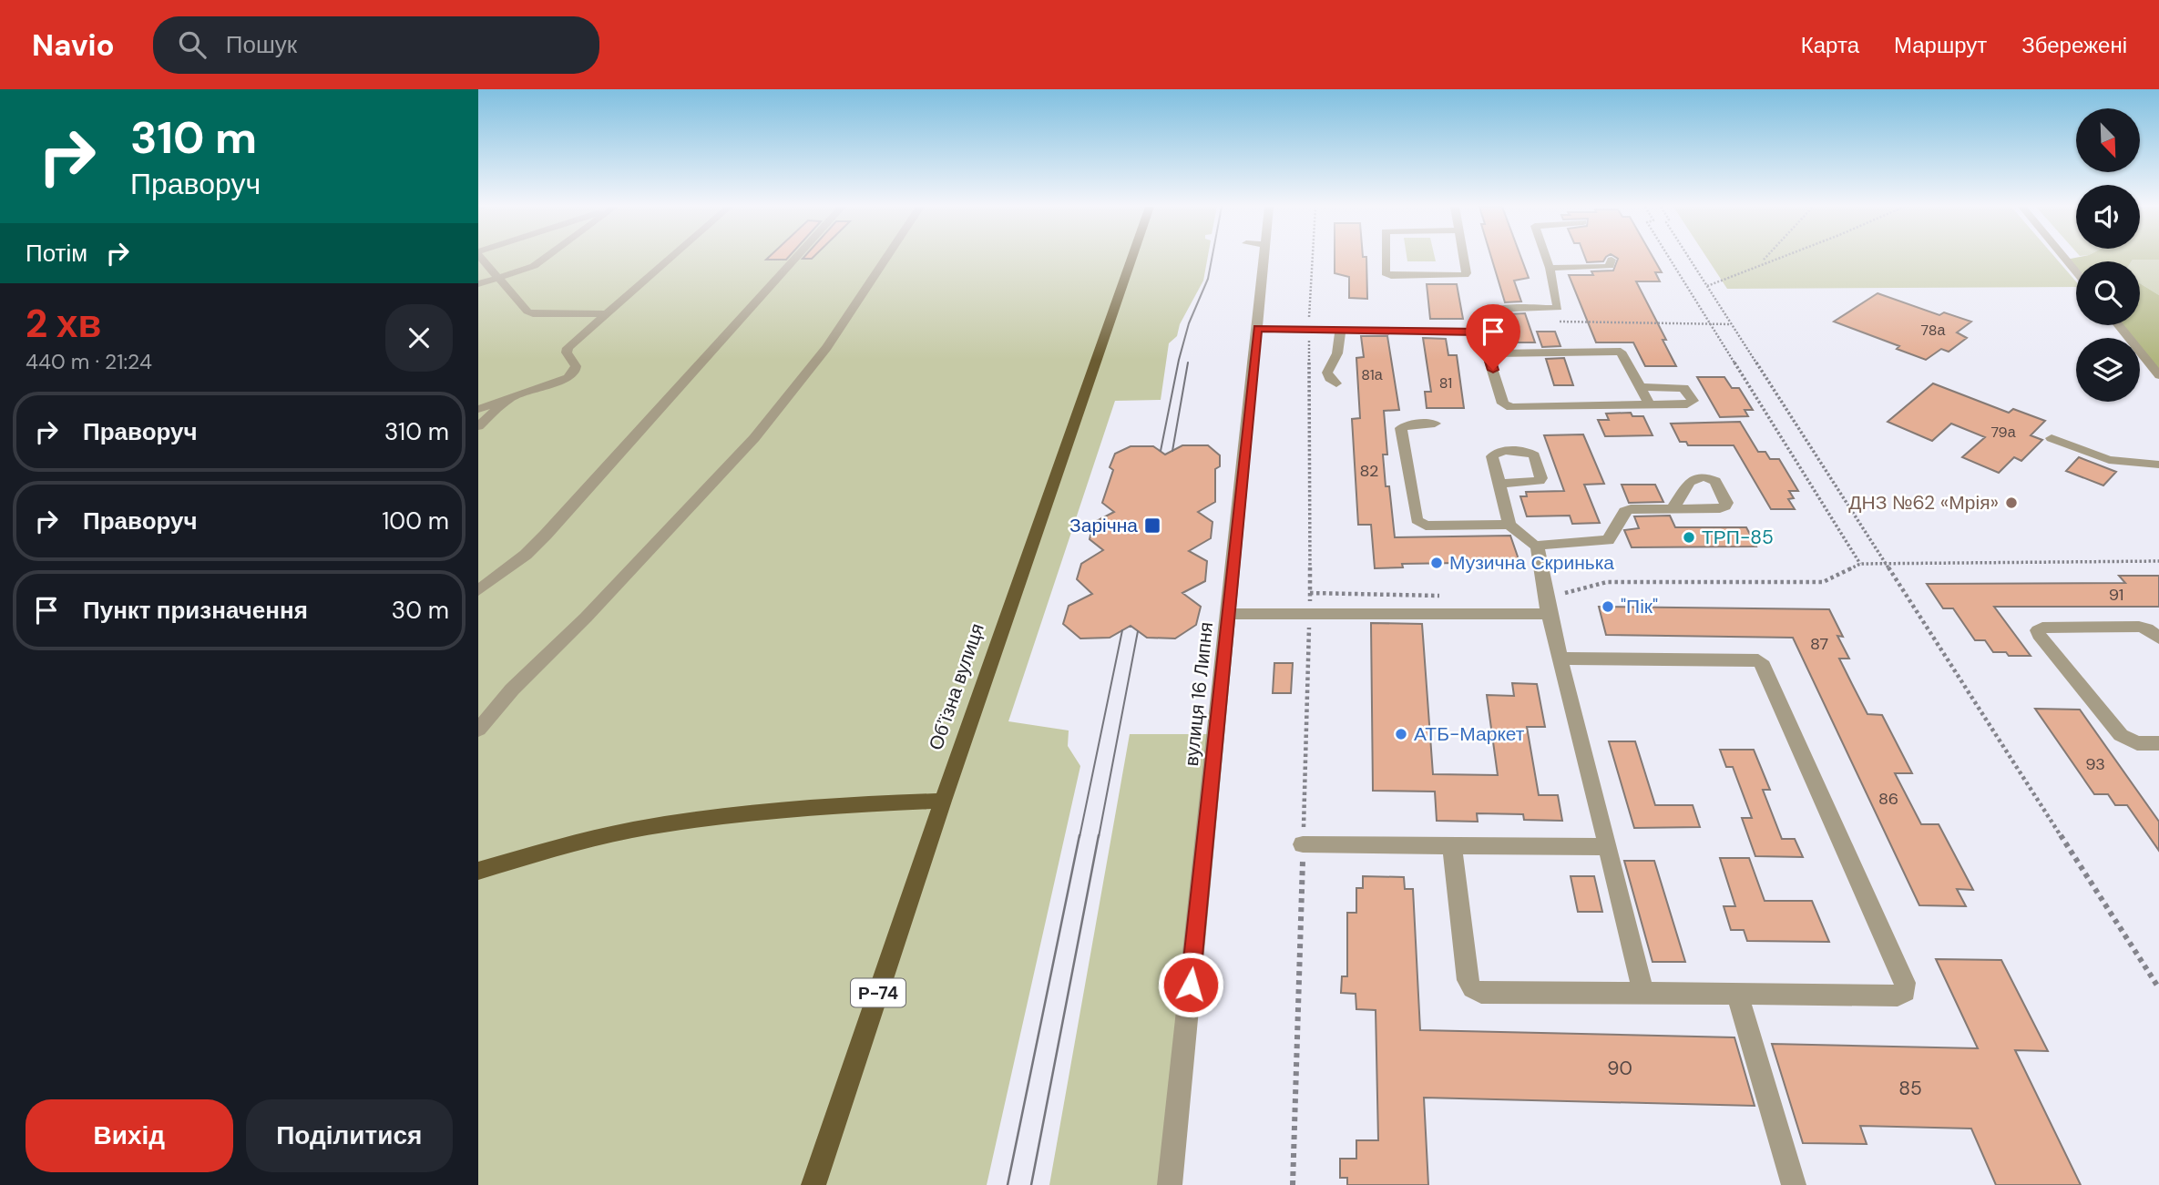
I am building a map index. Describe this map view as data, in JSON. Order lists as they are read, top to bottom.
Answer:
{
  "streets": {
    "main road": ["Обʼїзна вулиця", "Р-74"],
    "street": ["вулиця 16 Липня"]
  },
  "places": {
    "other": [
      "ДНЗ №62 «Мрія»",
      "ТРП-85",
      "Музична Скринька",
      "\"Пік\"",
      "АТБ-Маркет"
    ],
    "transit": ["Зарічна"]
  },
  "house_numbers": [
    "78а",
    "81а",
    "81",
    "79а",
    "82",
    "91",
    "87",
    "93",
    "86",
    "90",
    "85"
  ],
  "north": "bottom right",
  "page": {
    "header": "Navio",
    "search": "Пошук",
    "nav": ["Карта", "Маршрут", "Збережені"],
    "turn": ["310 m", "Праворуч"],
    "then": "Потім",
    "heading": ["2 хв", "440 m · 21:24"],
    "list": [
      {
        "name": "Праворуч",
        "value": "310 m"
      },
      {
        "name": "Праворуч",
        "value": "100 m"
      },
      {
        "name": "Пункт призначення",
        "value": "30 m"
      }
    ],
    "buttons": ["Вихід", "Поділитися"]
  }
}
